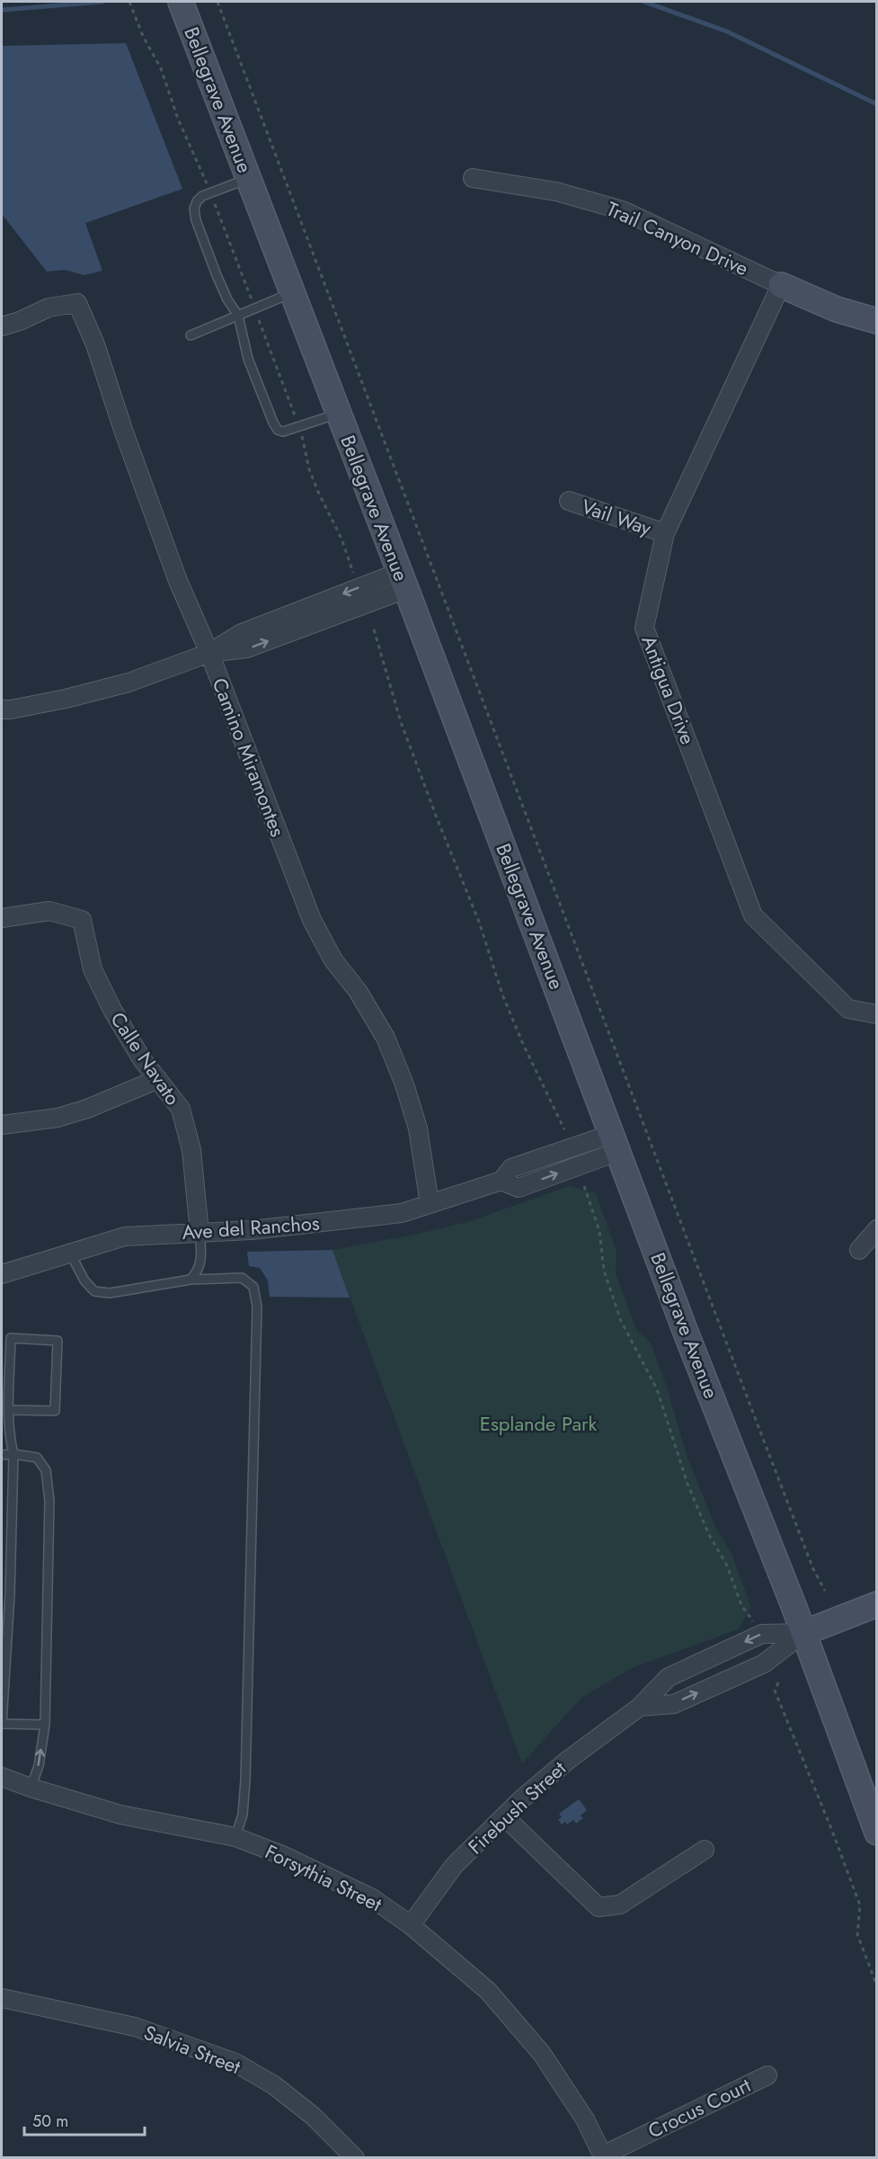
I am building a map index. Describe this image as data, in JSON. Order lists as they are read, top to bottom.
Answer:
{
  "streets": {
    "main road": ["Bellegrave Avenue", "Trail Canyon Drive"],
    "street": [
      "Vail Way",
      "Antigua Drive",
      "Camino Miramontes",
      "Calle Navato",
      "Ave del Ranchos",
      "Firebush Street",
      "Forsythia Street",
      "Salvia Street",
      "Crocus Court"
    ]
  },
  "crossings": [
    ["Bellegrave Avenue", "Ave del Ranchos"],
    ["Bellegrave Avenue", "Firebush Street"],
    ["Trail Canyon Drive", "Antigua Drive"],
    ["Vail Way", "Antigua Drive"],
    ["Camino Miramontes", "Ave del Ranchos"],
    ["Calle Navato", "Ave del Ranchos"],
    ["Firebush Street", "Forsythia Street"],
    ["Forsythia Street", "Crocus Court"]
  ],
  "parks": ["Esplande Park"],
  "scale_bar": "50 m"
}
